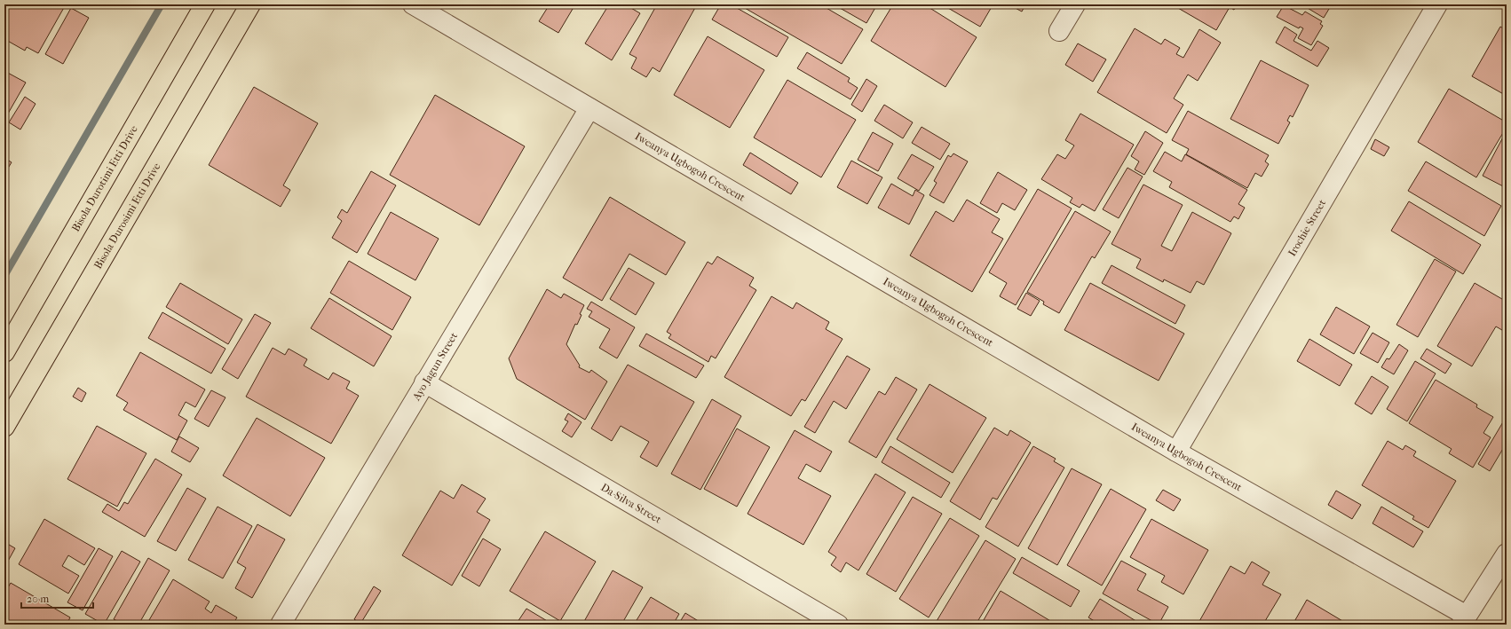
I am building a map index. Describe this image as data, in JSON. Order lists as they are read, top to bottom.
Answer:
{
  "streets": {
    "main road": ["Bisola Durotimi Etti Drive", "Bisola Durosimi Etti Drive"],
    "street": [
      "Iweanya Ugbogoh Crescent",
      "Irochie Street",
      "Ayo Jagun Street",
      "Da-Silva Street"
    ]
  },
  "crossings": [
    ["Iweanya Ugbogoh Crescent", "Irochie Street"],
    ["Iweanya Ugbogoh Crescent", "Ayo Jagun Street"],
    ["Ayo Jagun Street", "Da-Silva Street"]
  ],
  "scale_bar": "20 m"
}
